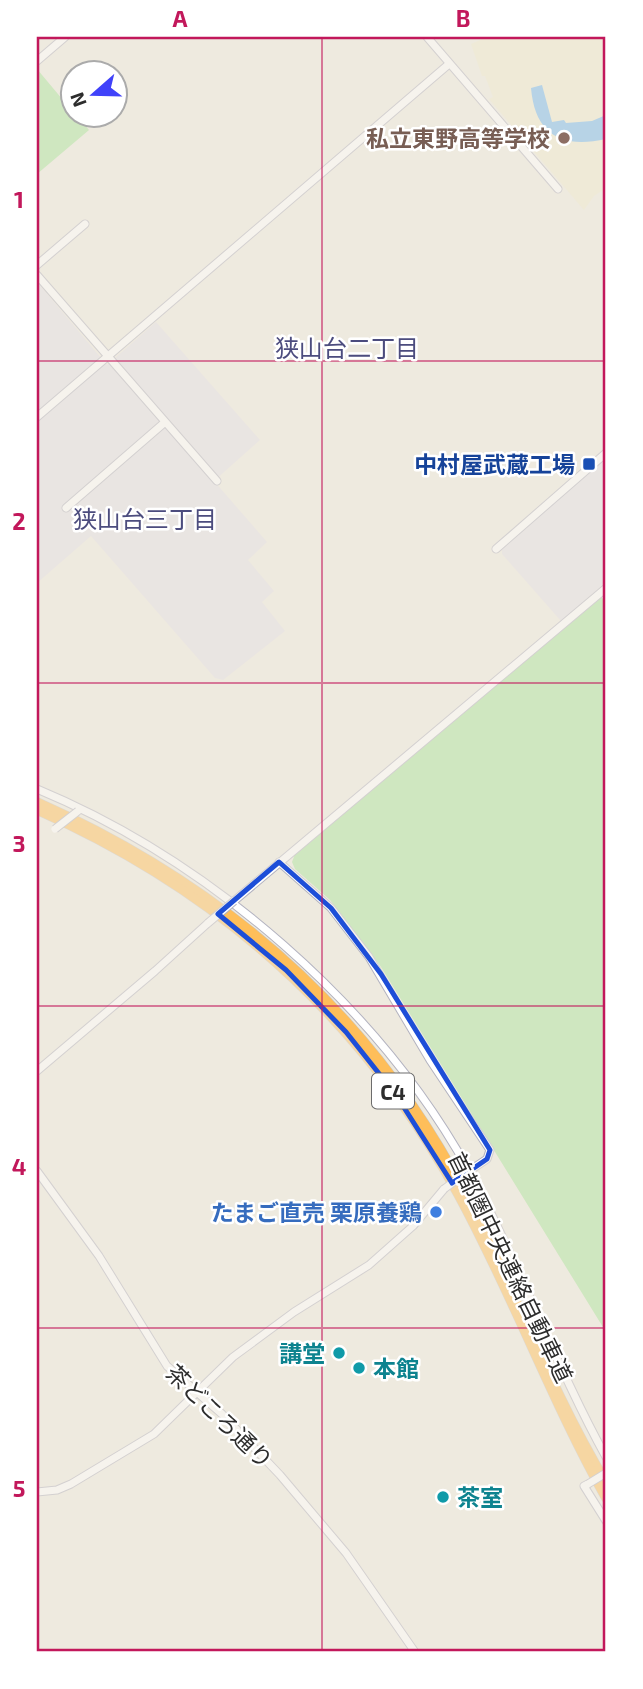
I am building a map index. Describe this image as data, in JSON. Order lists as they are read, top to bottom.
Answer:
{
  "streets": {
    "highway": ["C4", "首都圏中央連絡自動車道"],
    "street": ["茶どころ通り"]
  },
  "districts": ["狭山台二丁目", "狭山台三丁目"],
  "places": {
    "other": [
      "私立東野高等学校",
      "たまご直売 栗原養鶏",
      "講堂",
      "本館",
      "茶室"
    ],
    "transit": ["中村屋武蔵工場"]
  },
  "north": "left",
  "grid": {
    "columns": ["A", "B"],
    "rows": [
      "1",
      "2",
      "3",
      "4",
      "5"
    ]
  }
}
